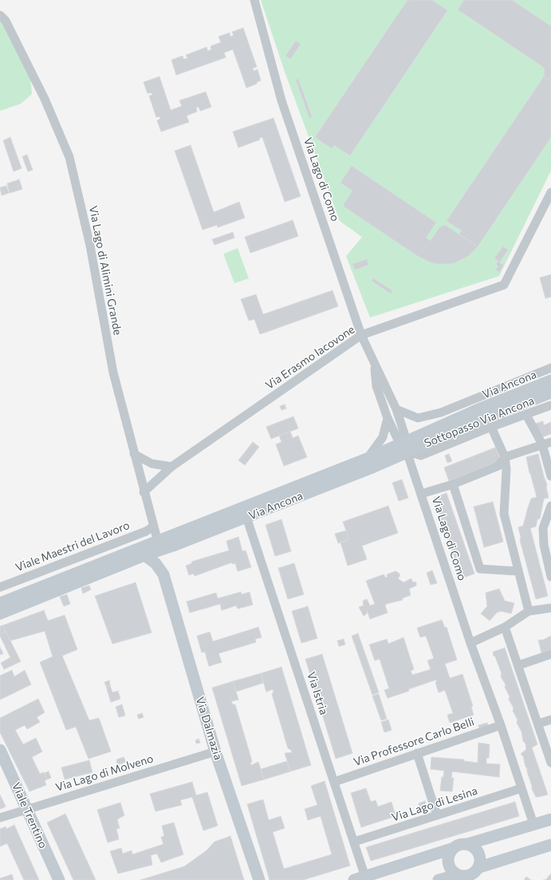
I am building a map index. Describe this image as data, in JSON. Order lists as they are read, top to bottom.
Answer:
{
  "streets": {
    "street": [
      "Via Lago di Como",
      "Via Lago di Alimini Grande",
      "Via Erasmo Iacovone",
      "Via Ancona",
      "Sottopasso Via Ancona",
      "Viale Maestri del Lavoro",
      "Via Istria",
      "Via Dalmazia",
      "Via Professore Carlo Belli",
      "Via Lago di Molveno",
      "Via Lago di Lesina",
      "Viale Trentino"
    ]
  },
  "crossings": [
    ["Via Lago di Como", "Via Erasmo Iacovone"],
    ["Via Lago di Como", "Via Ancona"],
    ["Via Lago di Como", "Sottopasso Via Ancona"],
    ["Via Lago di Como", "Via Professore Carlo Belli"],
    ["Via Lago di Como", "Via Lago di Lesina"],
    ["Via Lago di Alimini Grande", "Via Erasmo Iacovone"],
    ["Via Lago di Alimini Grande", "Via Ancona"],
    ["Via Lago di Alimini Grande", "Viale Maestri del Lavoro"],
    ["Via Ancona", "Sottopasso Via Ancona"],
    ["Via Ancona", "Via Istria"],
    ["Via Ancona", "Via Dalmazia"],
    ["Via Istria", "Via Professore Carlo Belli"],
    ["Via Istria", "Via Lago di Lesina"],
    ["Via Dalmazia", "Via Lago di Molveno"],
    ["Via Lago di Molveno", "Viale Trentino"]
  ]
}
